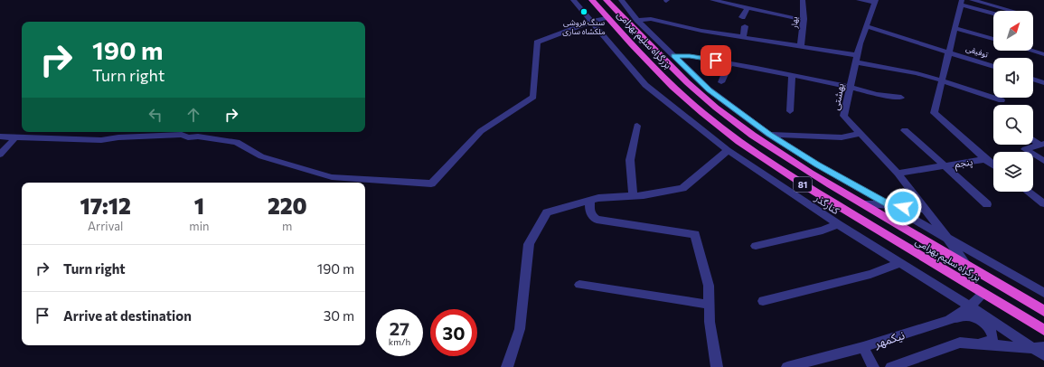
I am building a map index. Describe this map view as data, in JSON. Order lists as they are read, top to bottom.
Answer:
{
  "streets": {
    "highway": ["بزرگراه سلیم بهرامی", "81"],
    "street": [
      "بهار",
      "توفیقی",
      "بهشتی",
      "پنجم",
      "کنارگذر",
      "نیکمهر"
    ]
  },
  "crossings": [
    ["بزرگراه سلیم بهرامی", "نیکمهر"],
    ["توفیقی", "بهشتی"],
    ["توفیقی", "پنجم"],
    ["بهشتی", "پنجم"],
    ["کنارگذر", "نیکمهر"]
  ],
  "places": ["سنگ فروشی ملکشاه ساری"],
  "north": "top right",
  "page": {
    "turn": ["190 m", "Turn right"],
    "eta": [
      "17:12",
      "Arrival",
      "1",
      "min",
      "220",
      "m"
    ],
    "list": [
      {
        "name": "Turn right",
        "value": "190 m"
      },
      {
        "name": "Arrive at destination",
        "value": "30 m"
      }
    ],
    "speed": "27 km/h",
    "limit": "30"
  }
}
